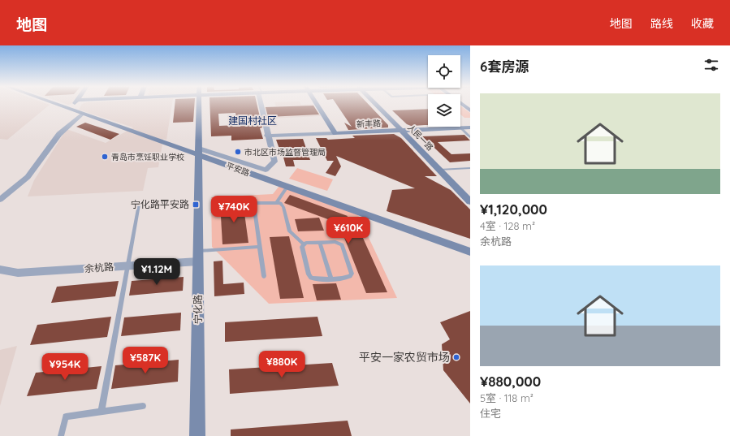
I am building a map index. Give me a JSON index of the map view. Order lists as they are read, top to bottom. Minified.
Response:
{"streets":{"street":["新丰路","人民一路","平安路","余杭路","宁化路"]},"crossings":[["新丰路","人民一路"],["平安路","宁化路"],["余杭路","宁化路"]],"districts":["建国村社区"],"places":{"other":["市北区市场监督管理局","青岛市烹饪职业学校","平安一家农贸市场"],"transit":["宁化路平安路"]},"page":{"header":"地图","nav":["地图","路线","收藏"],"heading":"6套房源","list":[{"name":"¥1,120,000","note":"4室 · 128 m² · 余杭路"},{"name":"¥880,000","note":"5室 · 118 m² · 住宅"}],"price":["¥740K","¥610K","¥1.12M","¥587K","¥880K","¥954K"]}}
